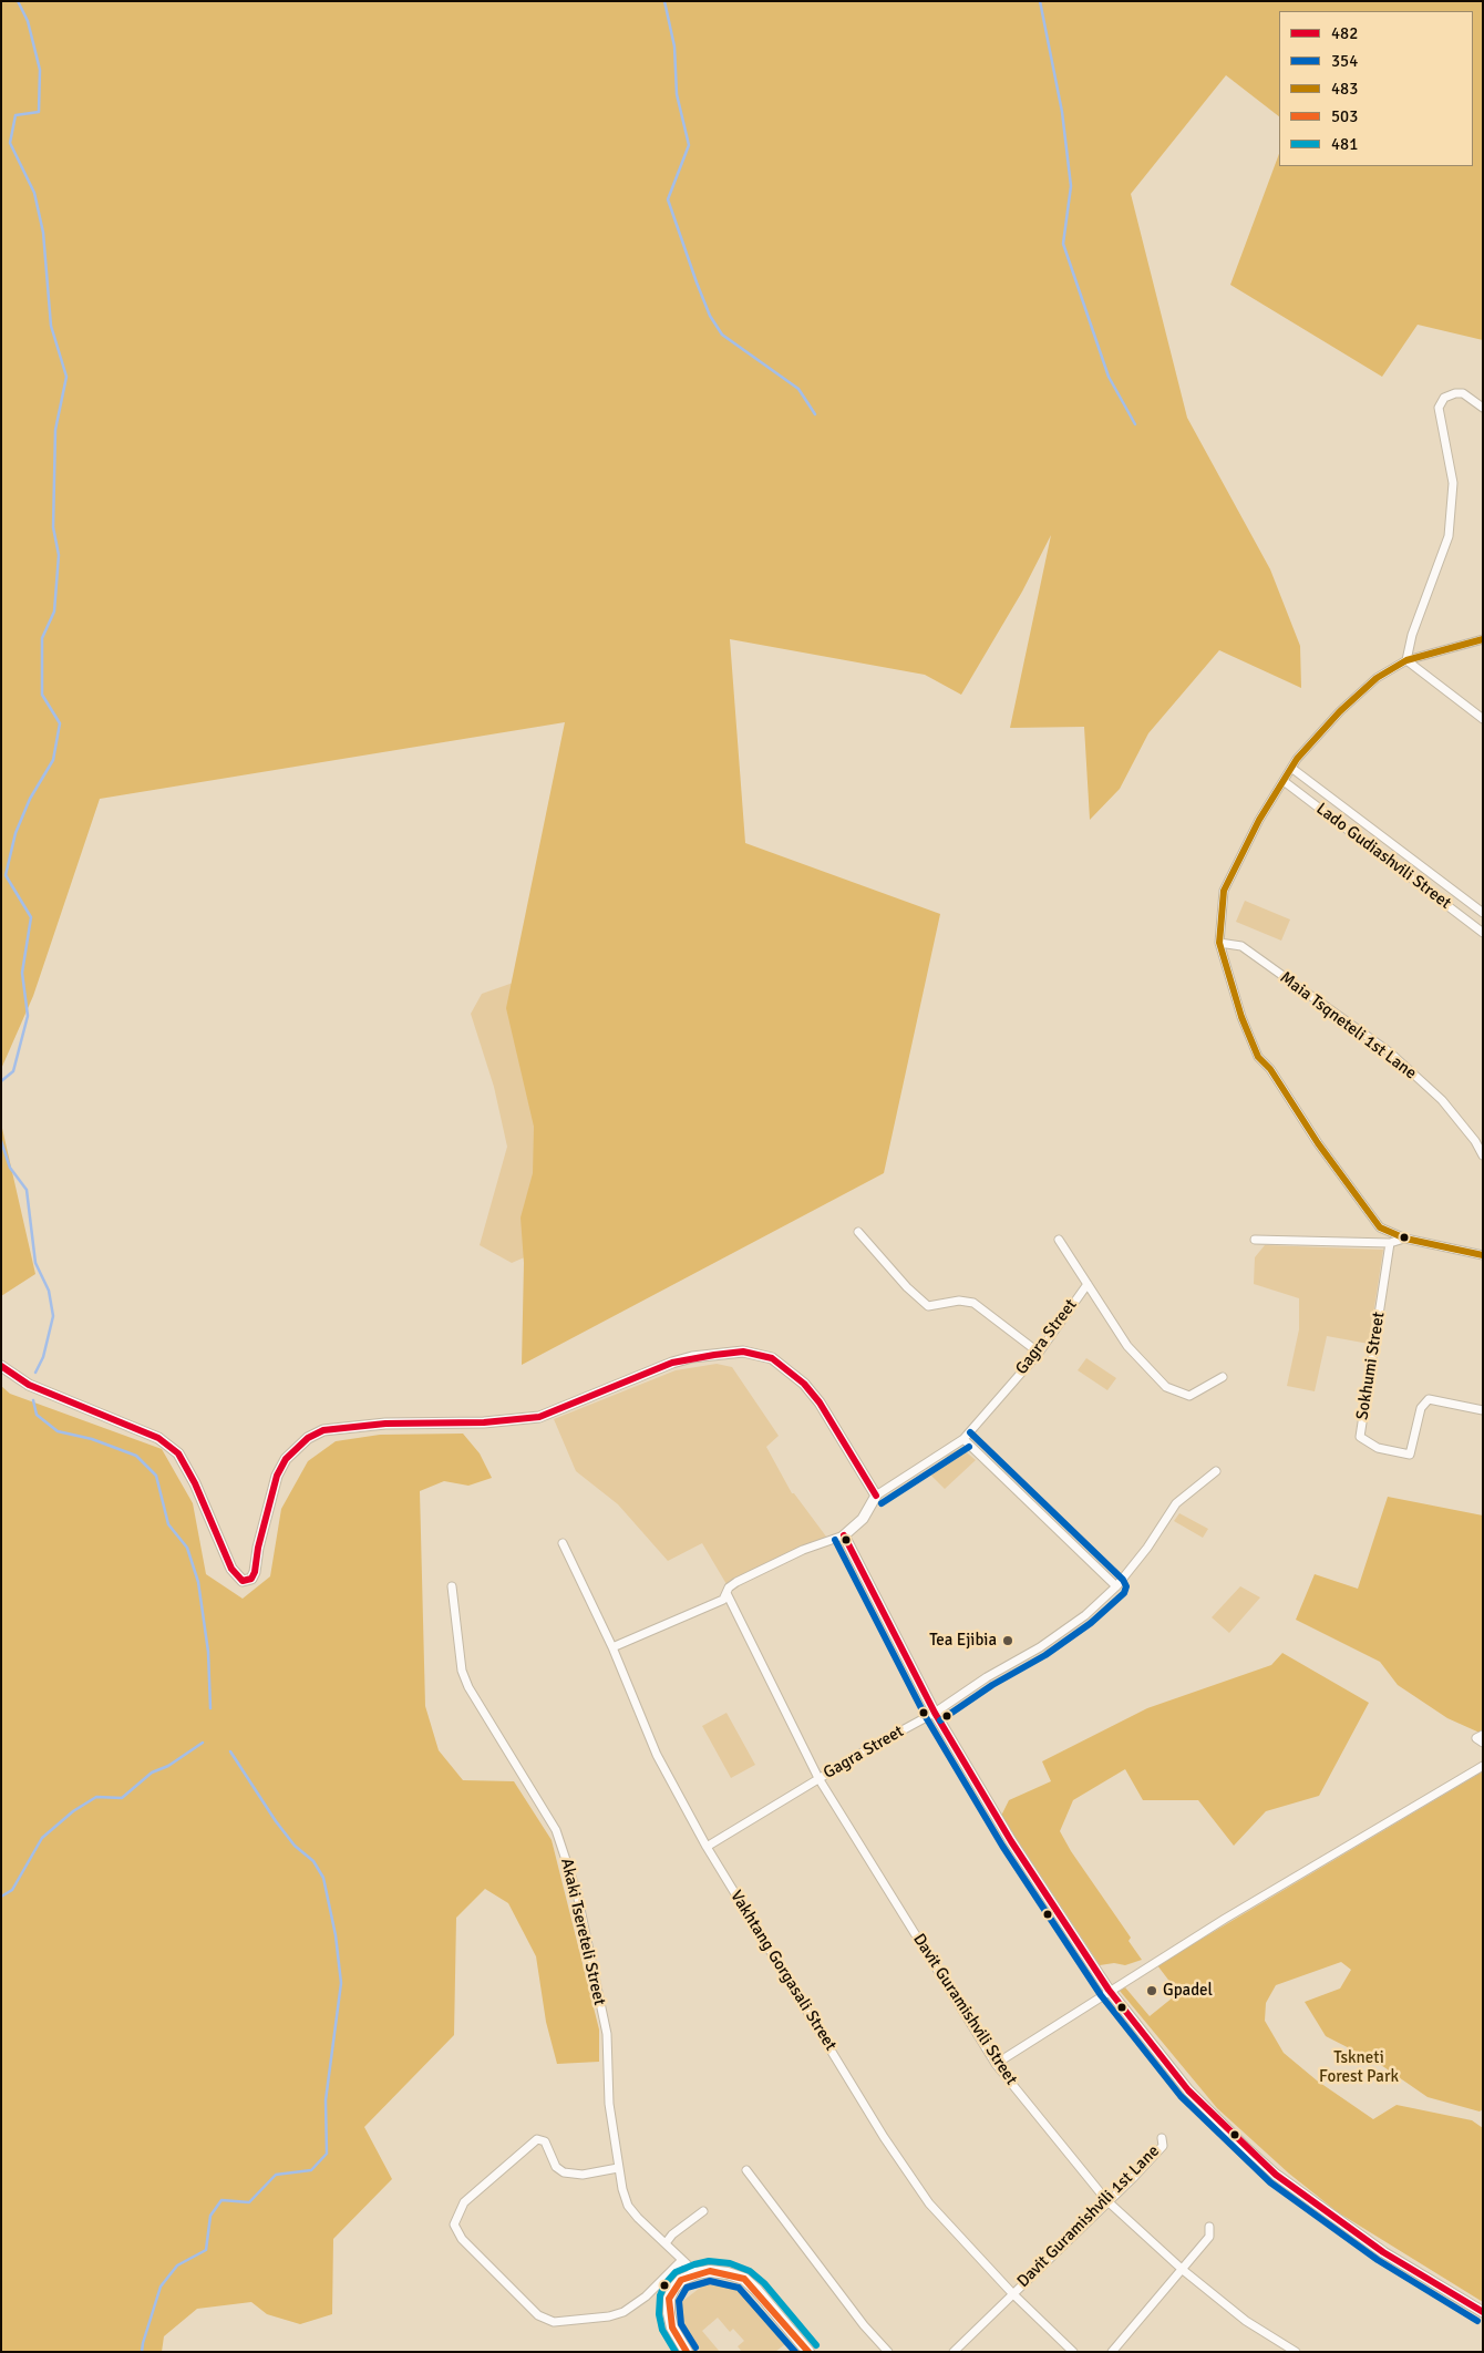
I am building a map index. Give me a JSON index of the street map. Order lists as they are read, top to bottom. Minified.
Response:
{"streets":{"street":["Lado Gudiashvili Street","Maia Tsqneteli 1st Lane","Gagra Street","Sokhumi Street","Akaki Tsereteli Street","Vakhtang Gorgasali Street","Davit Guramishvili Street","Davit Guramishvili 1st Lane"]},"crossings":[["Gagra Street","Vakhtang Gorgasali Street"],["Gagra Street","Davit Guramishvili Street"],["Vakhtang Gorgasali Street","Davit Guramishvili 1st Lane"],["Davit Guramishvili Street","Davit Guramishvili 1st Lane"]],"parks":["Tskneti Forest Park"],"places":["Tea Ejibia","Gpadel"],"lines":["transit line 483","transit line 482","transit line 354","transit line 481","transit line 503"],"legend":["482","354","483","503","481"]}
